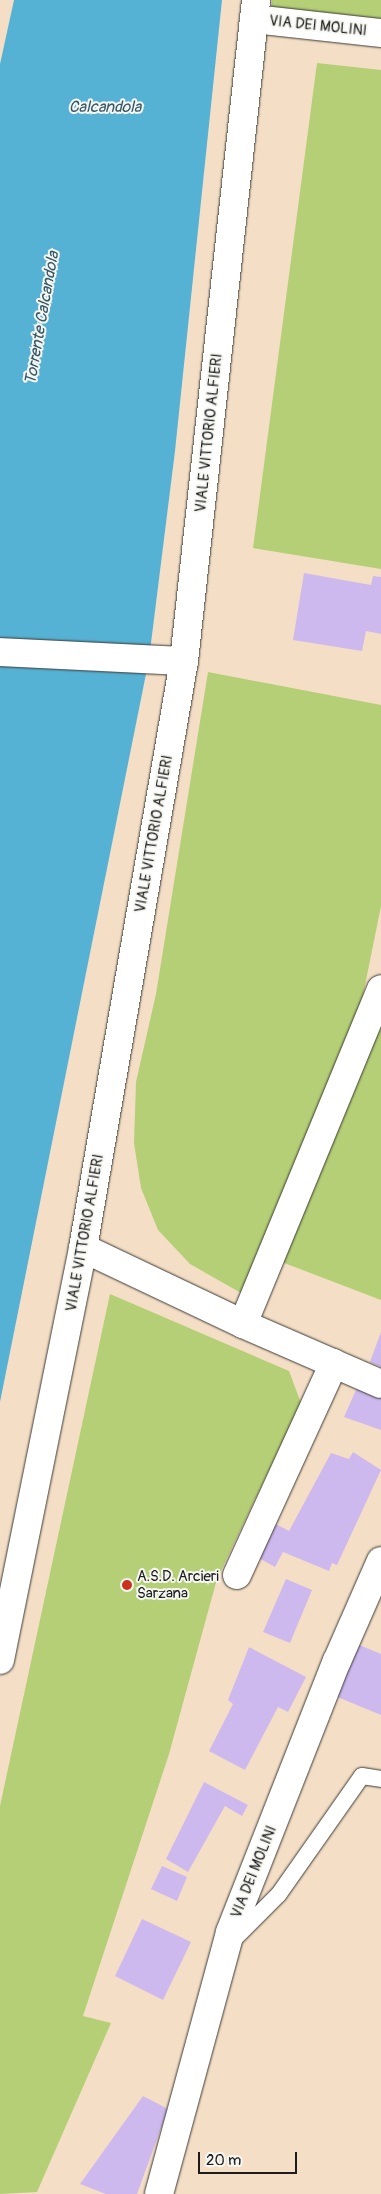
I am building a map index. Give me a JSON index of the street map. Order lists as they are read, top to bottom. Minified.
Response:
{"streets":{"street":["VIA DEI MOLINI","VIALE VITTORIO ALFIERI"]},"crossings":[["VIA DEI MOLINI","VIALE VITTORIO ALFIERI"]],"water":["Calcandola","Torrente Calcandola"],"places":["A.S.D. Arcieri Sarzana"],"scale_bar":"20 m"}
